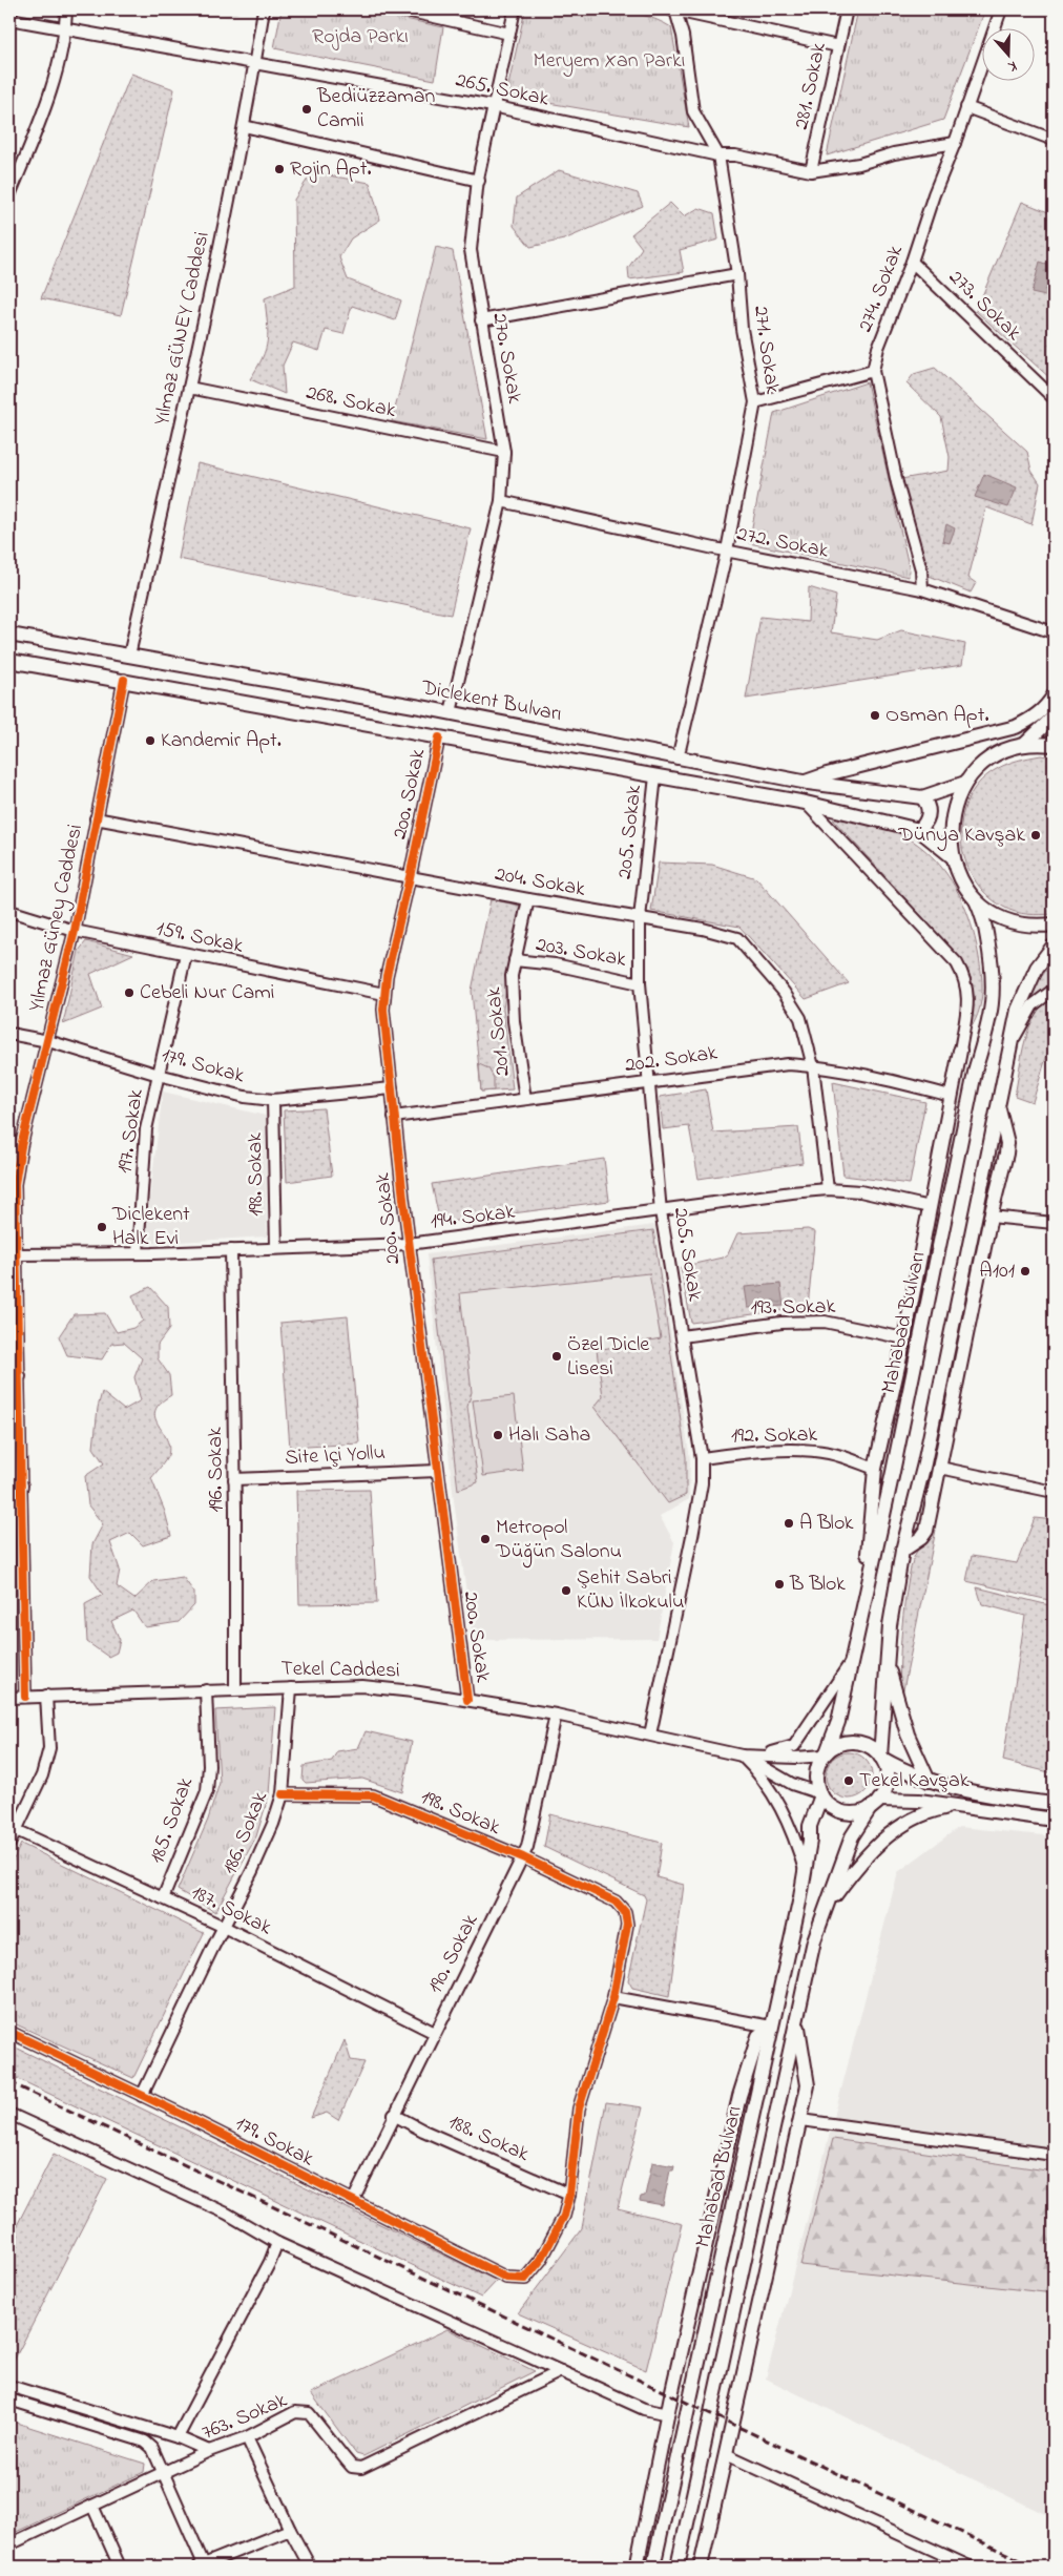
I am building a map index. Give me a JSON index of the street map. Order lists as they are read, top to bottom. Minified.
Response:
{"streets":{"main road":["Diclekent Bulvarı","Mahabad Bulvarı"],"street":["281. Sokak","265. Sokak","274. Sokak","273. Sokak","Yılmaz GÜNEY Caddesi","271. Sokak","270. Sokak","268. Sokak","272. Sokak","200. Sokak","205. Sokak","204. Sokak","Yılmaz Güney Caddesi","159. Sokak","203. Sokak","201. Sokak","202. Sokak","179. Sokak","197. Sokak","198. Sokak","194. Sokak","193. Sokak","192. Sokak","Site İçi Yollu","196. Sokak","Tekel Caddesi","185. Sokak","186. Sokak","187. Sokak","190. Sokak","188. Sokak","763. Sokak"]},"crossings":[["281. Sokak","265. Sokak"],["265. Sokak","274. Sokak"],["265. Sokak","Yılmaz GÜNEY Caddesi"],["265. Sokak","271. Sokak"],["265. Sokak","270. Sokak"],["274. Sokak","273. Sokak"],["274. Sokak","272. Sokak"],["Yılmaz GÜNEY Caddesi","268. Sokak"],["Yılmaz GÜNEY Caddesi","Diclekent Bulvarı"],["271. Sokak","272. Sokak"],["271. Sokak","Diclekent Bulvarı"],["270. Sokak","268. Sokak"],["270. Sokak","272. Sokak"],["270. Sokak","Diclekent Bulvarı"],["Diclekent Bulvarı","200. Sokak"],["Diclekent Bulvarı","205. Sokak"],["Diclekent Bulvarı","Yılmaz Güney Caddesi"],["200. Sokak","204. Sokak"],["200. Sokak","159. Sokak"],["200. Sokak","202. Sokak"],["200. Sokak","179. Sokak"],["200. Sokak","194. Sokak"],["200. Sokak","Site İçi Yollu"],["200. Sokak","Tekel Caddesi"],["205. Sokak","204. Sokak"],["205. Sokak","203. Sokak"],["205. Sokak","202. Sokak"],["205. Sokak","194. Sokak"],["205. Sokak","193. Sokak"],["205. Sokak","192. Sokak"],["205. Sokak","Tekel Caddesi"],["204. Sokak","Yılmaz Güney Caddesi"],["204. Sokak","201. Sokak"],["204. Sokak","202. Sokak"],["204. Sokak","194. Sokak"],["Yılmaz Güney Caddesi","159. Sokak"],["Yılmaz Güney Caddesi","179. Sokak"],["Yılmaz Güney Caddesi","194. Sokak"],["Yılmaz Güney Caddesi","Tekel Caddesi"],["159. Sokak","197. Sokak"],["203. Sokak","201. Sokak"],["201. Sokak","202. Sokak"],["179. Sokak","197. Sokak"],["179. Sokak","198. Sokak"],["179. Sokak","186. Sokak"],["179. Sokak","190. Sokak"],["179. Sokak","188. Sokak"],["197. Sokak","194. Sokak"],["198. Sokak","194. Sokak"],["198. Sokak","186. Sokak"],["198. Sokak","190. Sokak"],["194. Sokak","196. Sokak"],["Mahabad Bulvarı","Tekel Caddesi"],["Site İçi Yollu","196. Sokak"],["196. Sokak","Tekel Caddesi"],["Tekel Caddesi","185. Sokak"],["Tekel Caddesi","186. Sokak"],["Tekel Caddesi","190. Sokak"],["185. Sokak","187. Sokak"],["186. Sokak","187. Sokak"],["187. Sokak","190. Sokak"],["190. Sokak","188. Sokak"]],"parks":["Rojda Parkı","Meryem Xan Parkı"],"places":["Bediüzzaman Camii","Rojin Apt.","Osman Apt.","Kandemir Apt.","Dünya Kavşak","Cebeli Nur Cami","Diclekent Halk Evi","A101","Özel Dicle Lisesi","Halı Saha","A Blok","Metropol Düğün Salonu","B Blok","Şehit Sabri KÜN İlkokulu","Tekel Kavşak"],"north":"bottom"}
